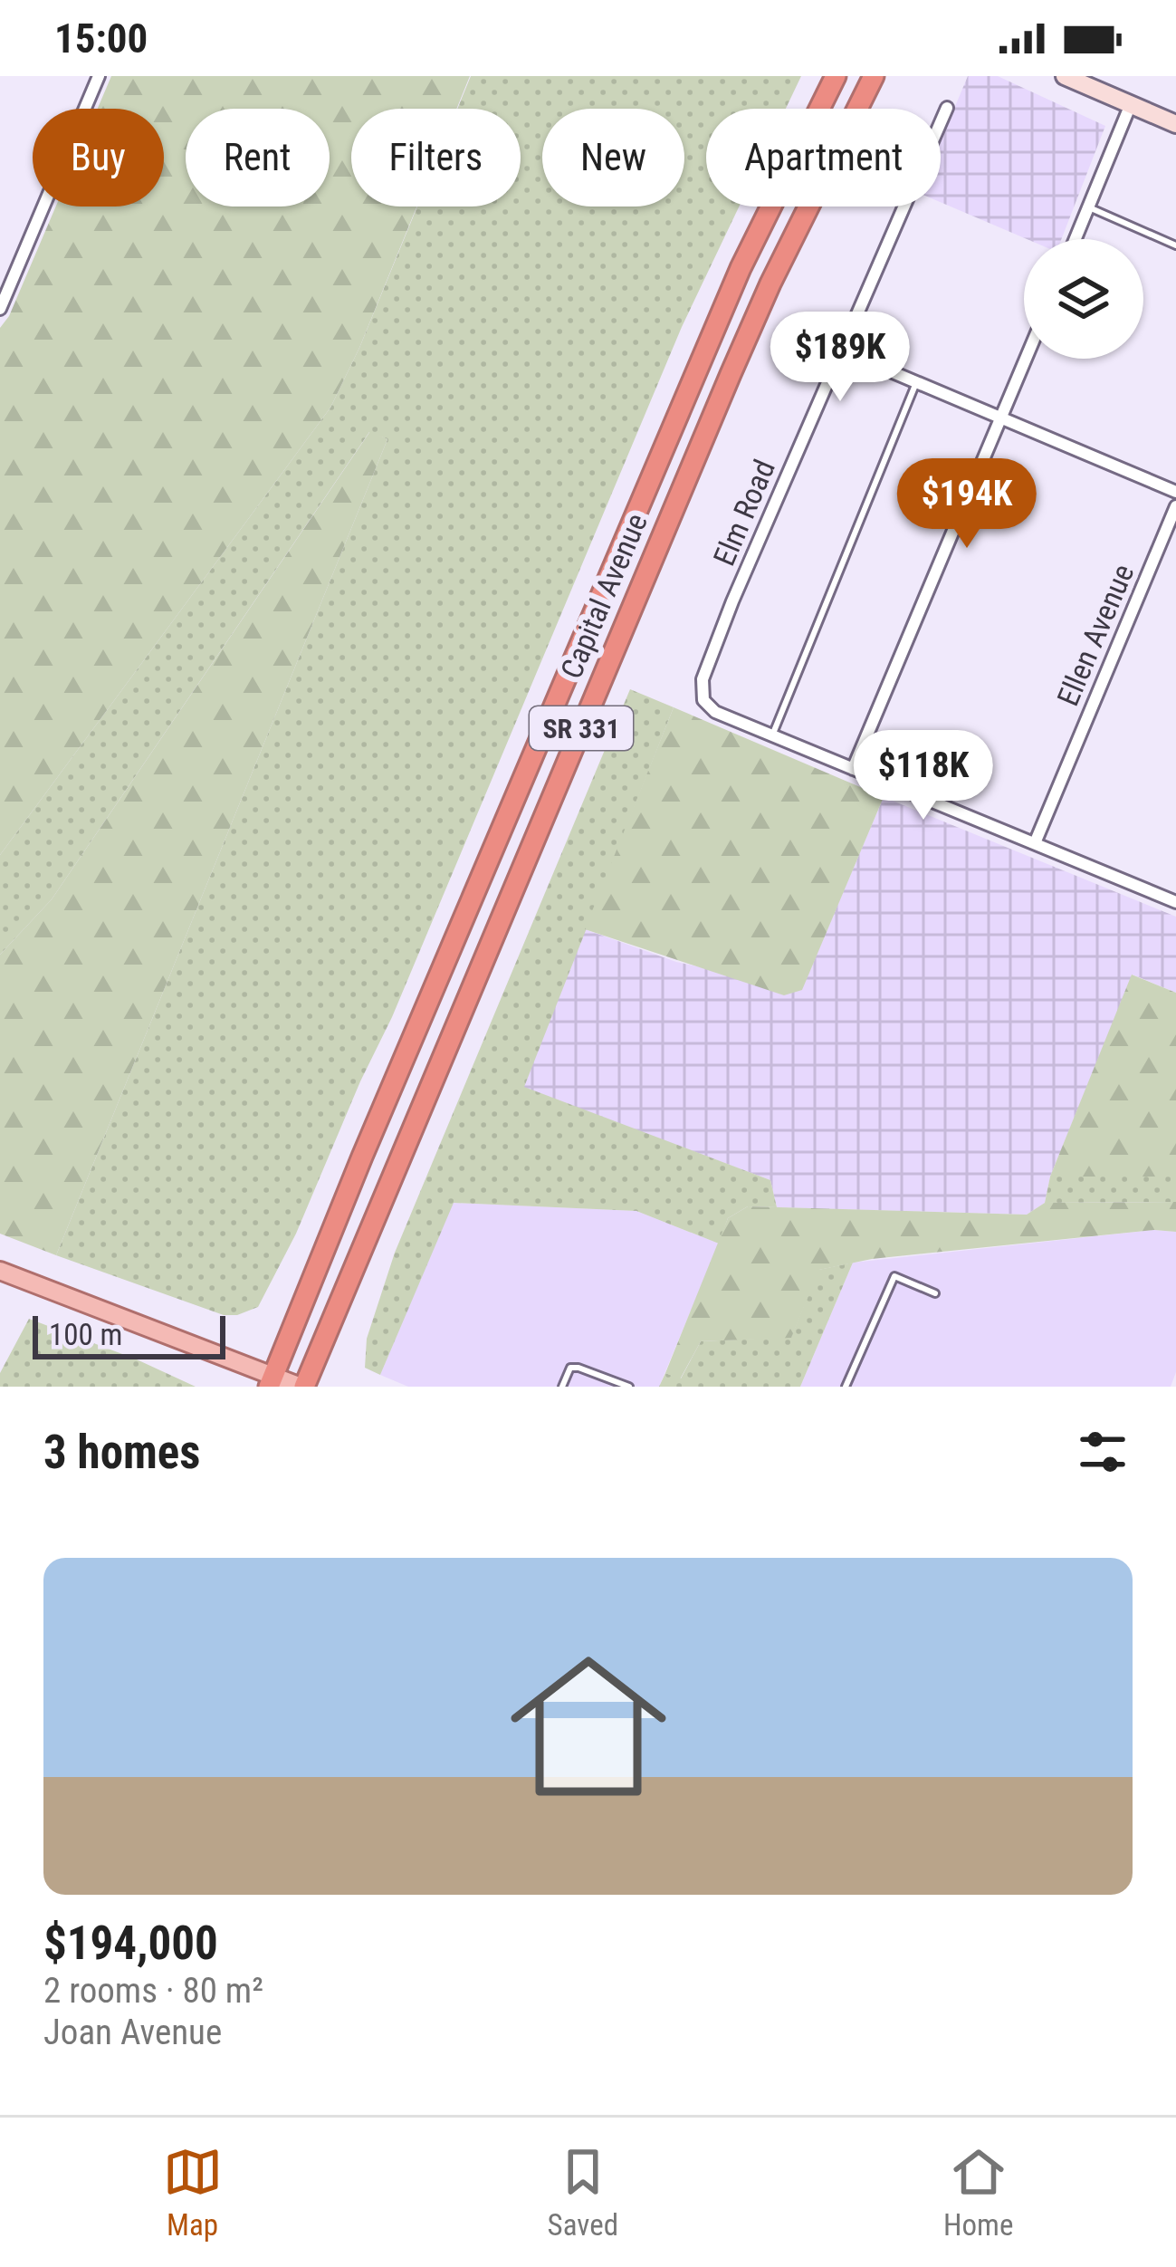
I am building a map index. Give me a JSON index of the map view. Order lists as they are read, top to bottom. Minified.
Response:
{"streets":{"highway":["Capital Avenue","SR 331"],"street":["Elm Road","Ellen Avenue"]},"scale_bar":"100 m","page":{"status":"15:00","chip":["Buy","Rent","Filters","New","Apartment"],"price":["$189K","$194K","$118K"],"scale":"100 m","heading":"3 homes","list":[{"name":"$194,000","note":"2 rooms · 80 m² · Joan Avenue"}],"tabs":["Map","Saved","Home"]}}
